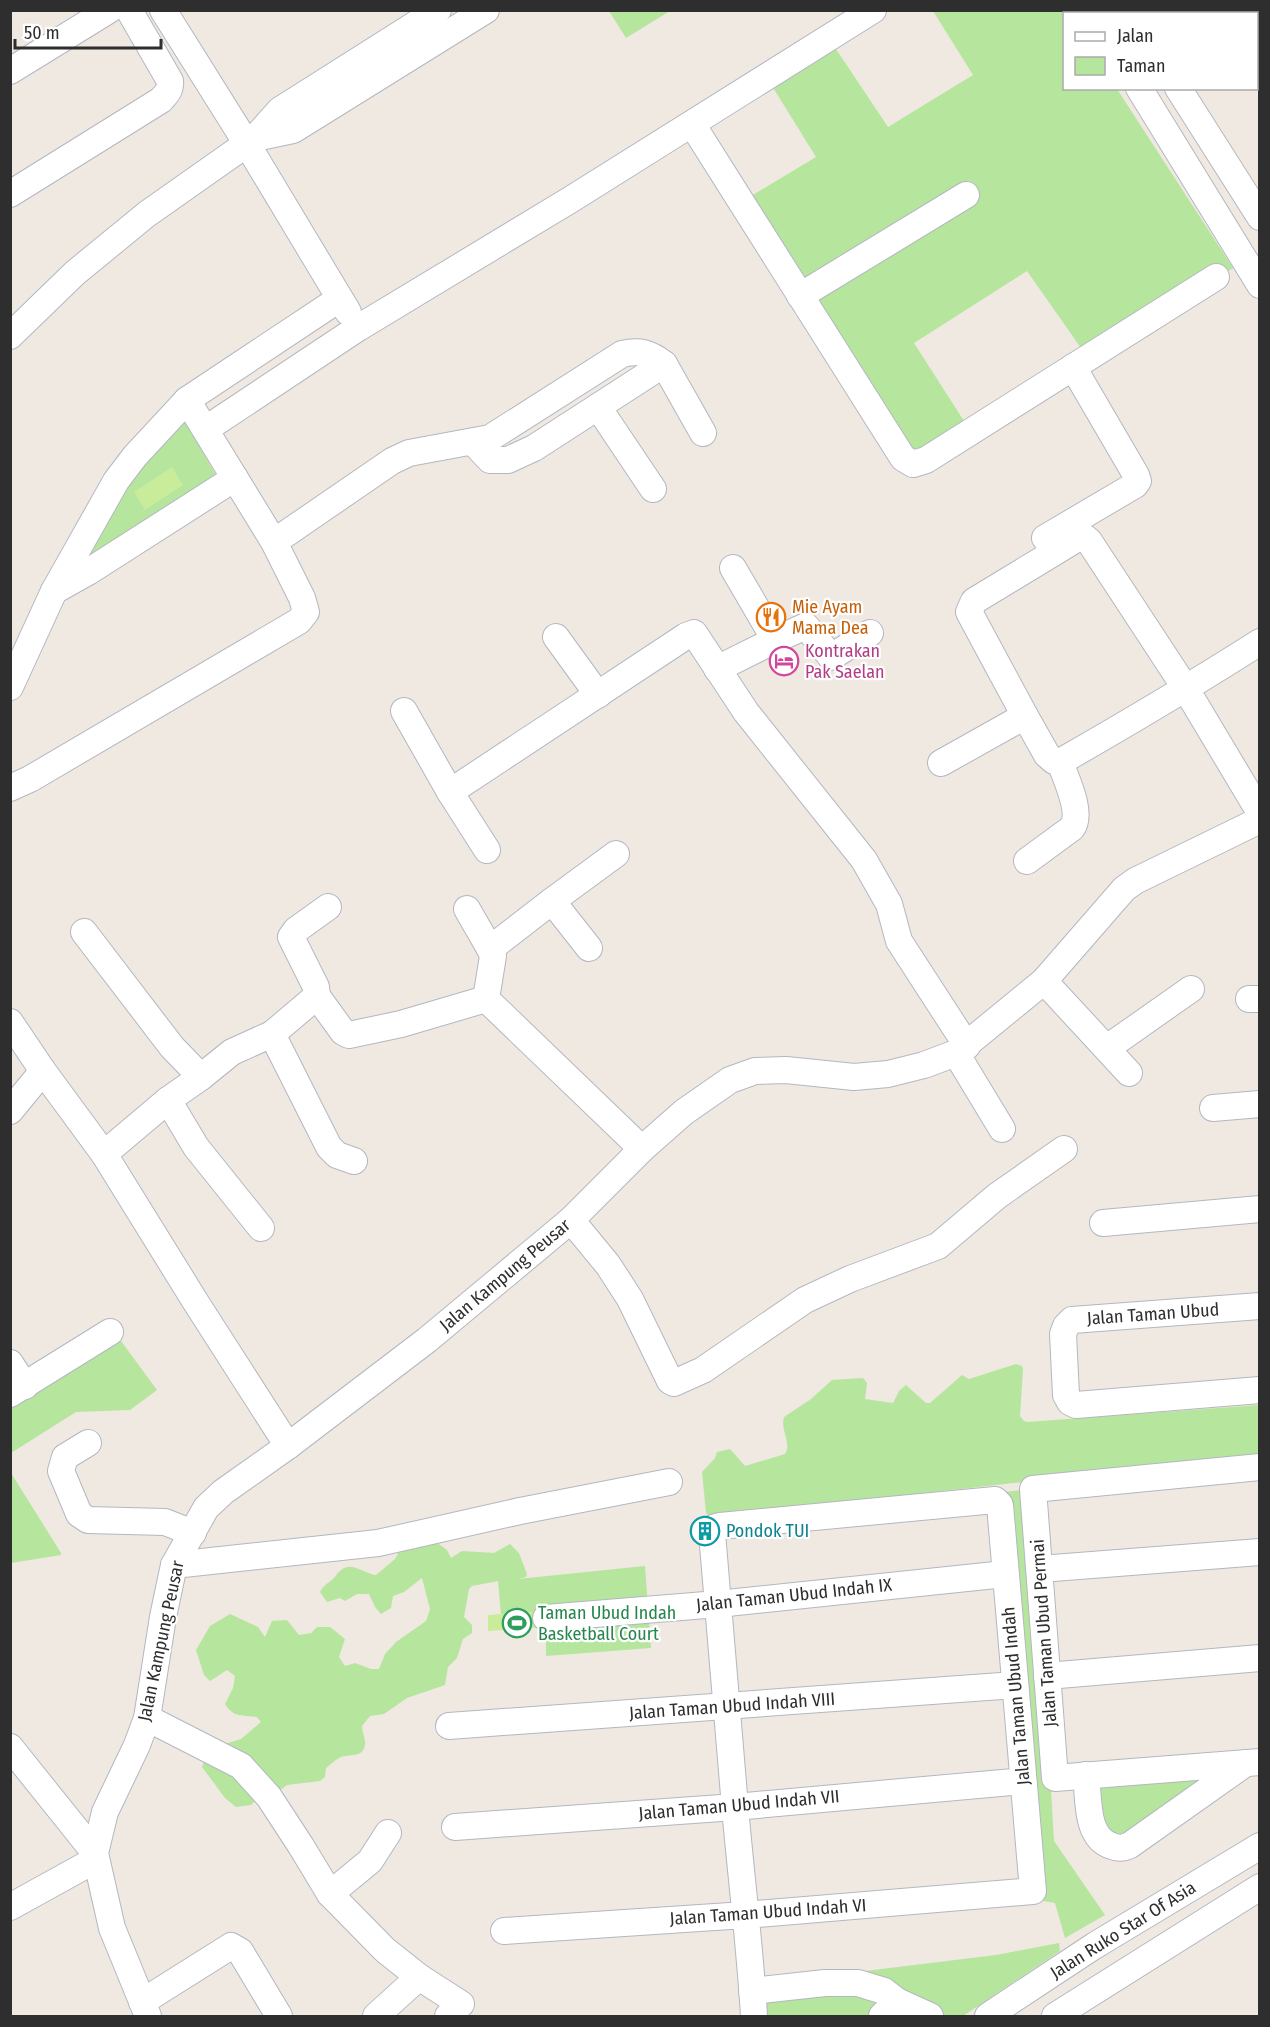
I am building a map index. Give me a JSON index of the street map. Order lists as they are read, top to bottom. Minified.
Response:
{"streets":{"street":["Jalan Kampung Peusar","Jalan Taman Ubud","Jalan Taman Ubud Indah IX","Jalan Taman Ubud Permai","Jalan Taman Ubud Indah","Jalan Taman Ubud Indah VIII","Jalan Taman Ubud Indah VII","Jalan Taman Ubud Indah VI","Jalan Ruko Star Of Asia"]},"crossings":[["Jalan Taman Ubud Indah IX","Jalan Taman Ubud Indah"],["Jalan Taman Ubud Indah","Jalan Taman Ubud Indah VIII"],["Jalan Taman Ubud Indah","Jalan Taman Ubud Indah VII"],["Jalan Taman Ubud Indah","Jalan Taman Ubud Indah VI"]],"places":{"restaurant":["Mie Ayam Mama Dea"],"hotel":["Kontrakan Pak Saelan"],"building":["Pondok TUI"],"sports":["Taman Ubud Indah Basketball Court"]},"legend":["Jalan","Taman"],"scale_bar":"50 m"}
